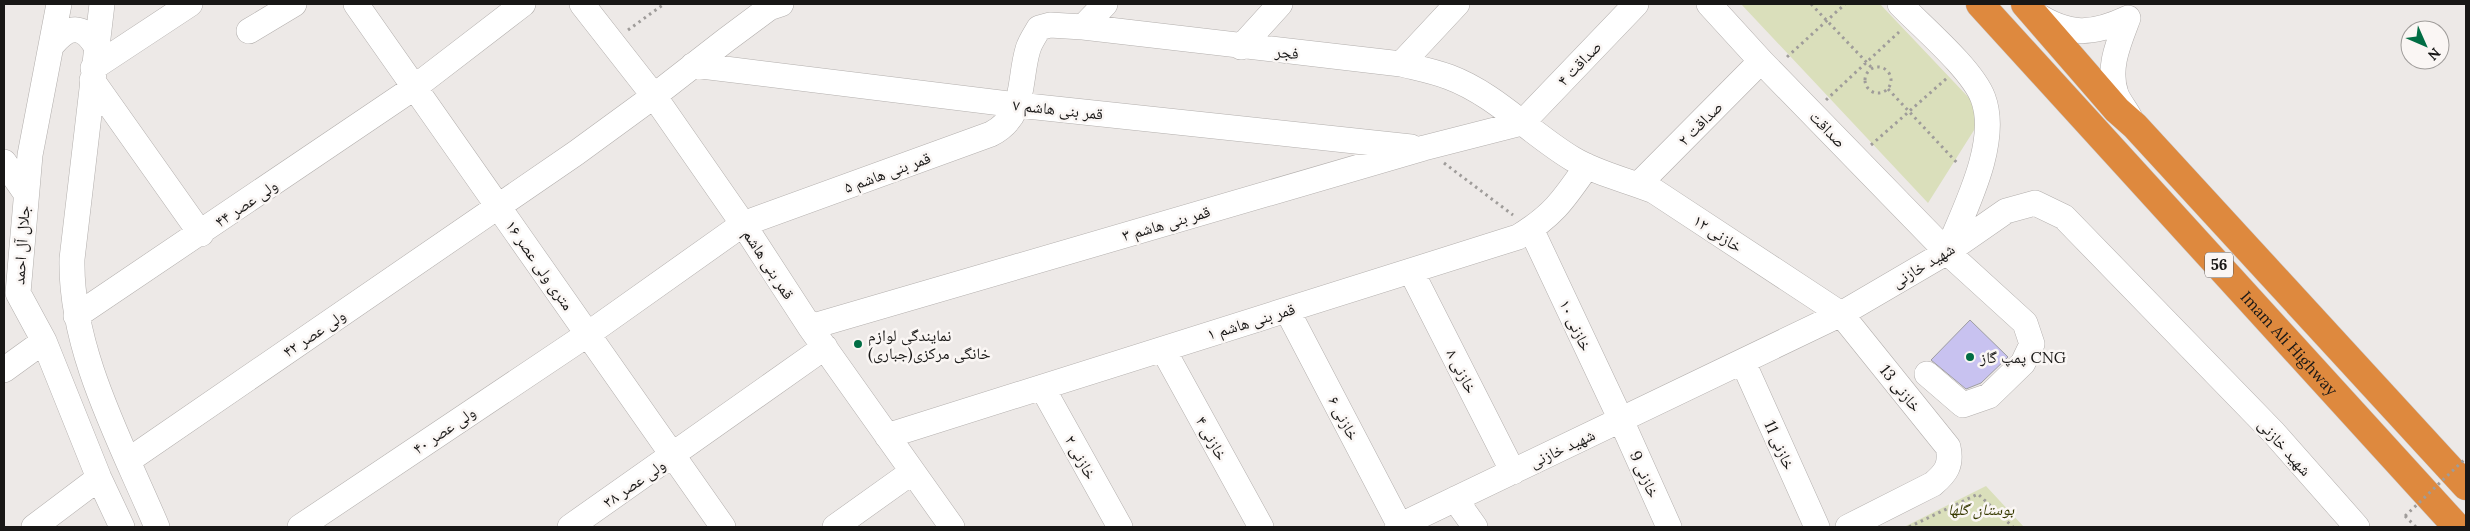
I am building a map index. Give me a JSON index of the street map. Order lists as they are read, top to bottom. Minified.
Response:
{"streets":{"highway":["56","Imam Ali Highway"],"street":["فجر","صداقت ۴","قمر بنی هاشم ۷","صداقت ۲","صداقت","قمر بنی هاشم ۵","ولی عصر ۴۴","قمر بنی هاشم ۳","خازنی ۱۲","جلال آل احمد","قمر بنی هاشم","۱۶ متری ولی عصر","شهید خازنی","قمر بنی هاشم ۱","خازنی ۱۰","ولی عصر ۴۲","خازنی ۸","خازنی 13","خازنی ۶","ولی عصر ۴۰","خازنی ۴","خازنی 11","خازنی ۲","خازنی 9","ولی عصر ۳۸"]},"crossings":[["فجر","صداقت ۴"],["فجر","قمر بنی هاشم ۷"],["فجر","قمر بنی هاشم ۵"],["فجر","قمر بنی هاشم ۳"],["فجر","خازنی ۱۲"],["فجر","قمر بنی هاشم ۱"],["صداقت ۴","قمر بنی هاشم ۳"],["قمر بنی هاشم ۷","قمر بنی هاشم ۵"],["قمر بنی هاشم ۷","قمر بنی هاشم ۳"],["قمر بنی هاشم ۷","ولی عصر ۴۲"],["صداقت ۲","صداقت"],["صداقت ۲","خازنی ۱۲"],["صداقت","شهید خازنی"],["قمر بنی هاشم ۵","قمر بنی هاشم"],["قمر بنی هاشم ۵","۱۶ متری ولی عصر"],["قمر بنی هاشم ۵","ولی عصر ۴۰"],["ولی عصر ۴۴","۱۶ متری ولی عصر"],["قمر بنی هاشم ۳","قمر بنی هاشم"],["خازنی ۱۲","شهید خازنی"],["خازنی ۱۲","قمر بنی هاشم ۱"],["خازنی ۱۲","خازنی 13"],["قمر بنی هاشم","قمر بنی هاشم ۱"],["قمر بنی هاشم","ولی عصر ۴۲"],["قمر بنی هاشم","ولی عصر ۳۸"],["۱۶ متری ولی عصر","ولی عصر ۴۲"],["۱۶ متری ولی عصر","ولی عصر ۴۰"],["۱۶ متری ولی عصر","ولی عصر ۳۸"],["شهید خازنی","خازنی ۱۰"],["شهید خازنی","خازنی ۸"],["شهید خازنی","خازنی 13"],["شهید خازنی","خازنی ۶"],["شهید خازنی","خازنی 11"],["شهید خازنی","خازنی 9"],["قمر بنی هاشم ۱","خازنی ۱۰"],["قمر بنی هاشم ۱","خازنی ۸"],["قمر بنی هاشم ۱","خازنی ۶"],["قمر بنی هاشم ۱","خازنی ۴"],["قمر بنی هاشم ۱","خازنی ۲"],["خازنی ۱۰","خازنی 9"]],"parks":["بوستان گلها"],"places":["نمایندگی لوازم خانگی مرکزی(جباری)","پمپ گاز CNG"],"north":"bottom right"}
